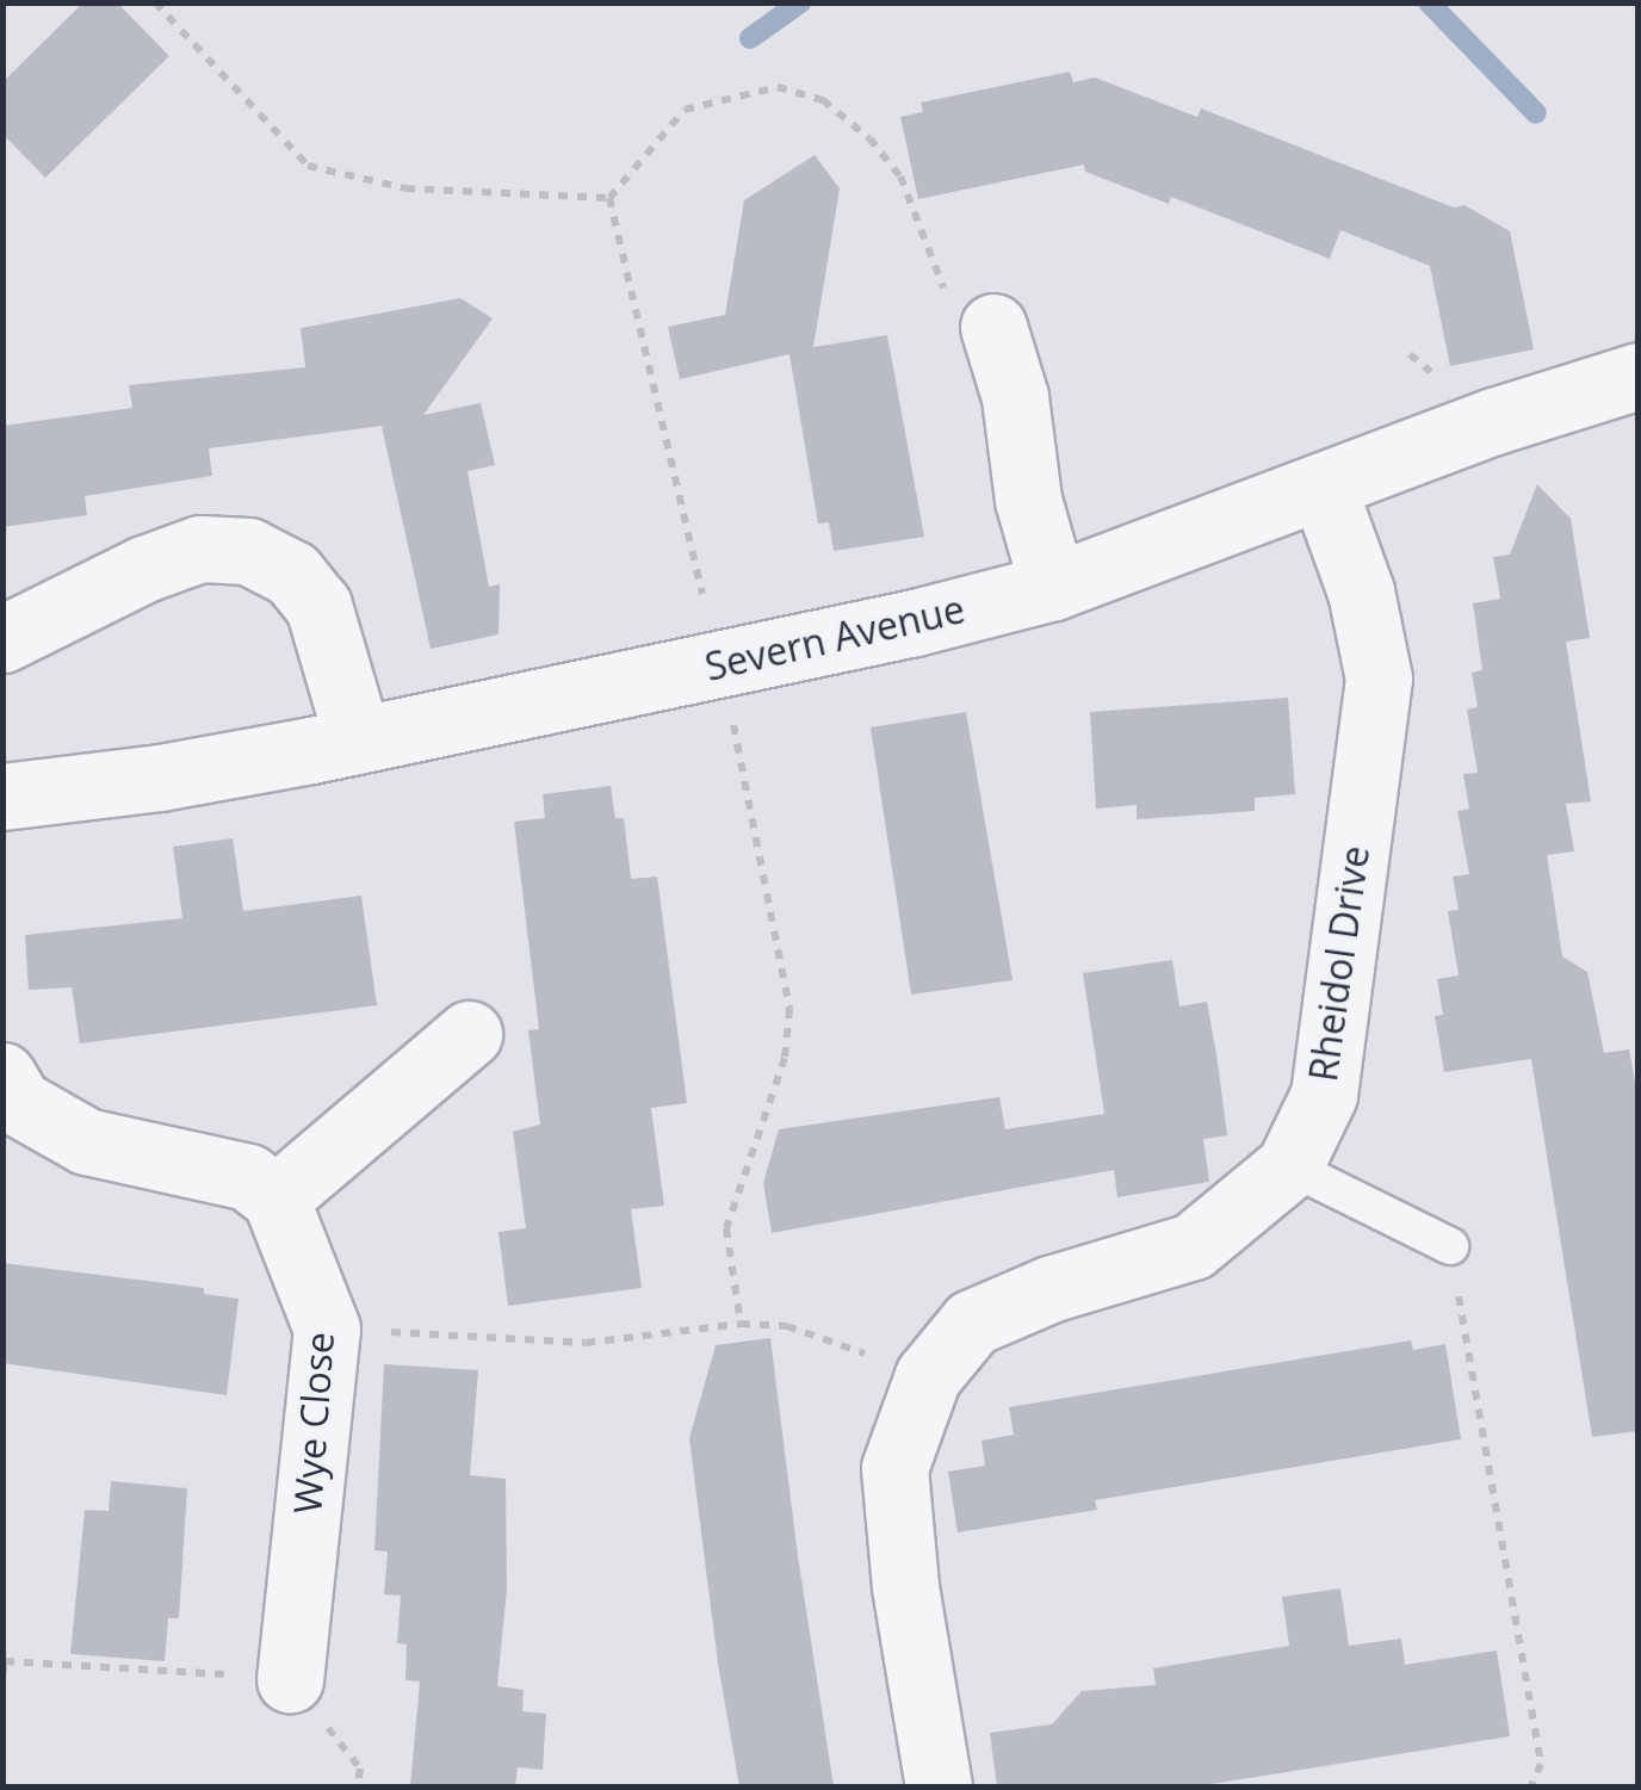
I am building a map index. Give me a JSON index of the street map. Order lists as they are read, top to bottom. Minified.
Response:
{"streets":{"street":["Severn Avenue","Rheidol Drive","Wye Close"]},"crossings":[["Severn Avenue","Rheidol Drive"]]}
